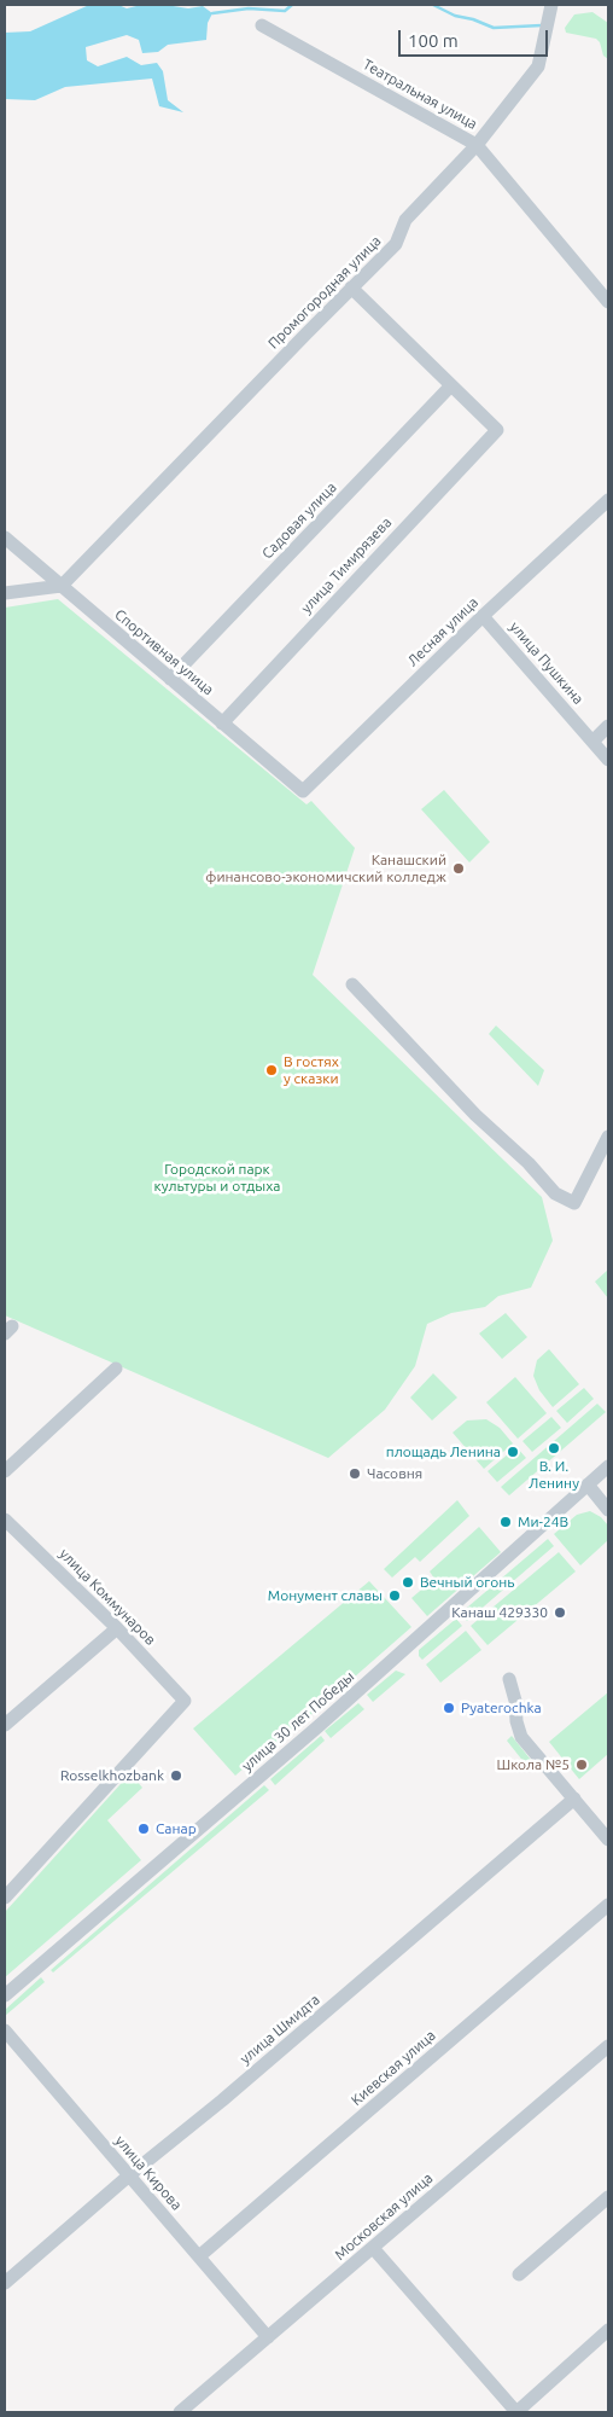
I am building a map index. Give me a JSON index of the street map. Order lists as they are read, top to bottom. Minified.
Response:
{"streets":{"street":["Театральная улица","Промогородная улица","Садовая улица","улица Тимирязева","Лесная улица","Спортивная улица","улица Пушкина","улица Коммунаров","улица 30 лет Победы","улица Шмидта","Киевская улица","улица Кирова","Московская улица"]},"crossings":[["Театральная улица","Промогородная улица"],["Промогородная улица","Спортивная улица"],["Садовая улица","улица Тимирязева"],["Садовая улица","Спортивная улица"],["улица Тимирязева","Спортивная улица"],["Лесная улица","Спортивная улица"],["Лесная улица","улица Пушкина"],["улица Шмидта","улица Кирова"],["Киевская улица","улица Кирова"],["улица Кирова","Московская улица"]],"parks":["Городской парк культуры и отдыха"],"places":["Канашский финансово-экономичский колледж","В гостях у сказки","В. И. Ленину","площадь Ленина","Часовня","Ми-24В","Вечный огонь","Монумент славы","Канаш 429330","Pyaterochka","Школа №5","Rosselkhozbank","Санар"],"scale_bar":"100 m"}
